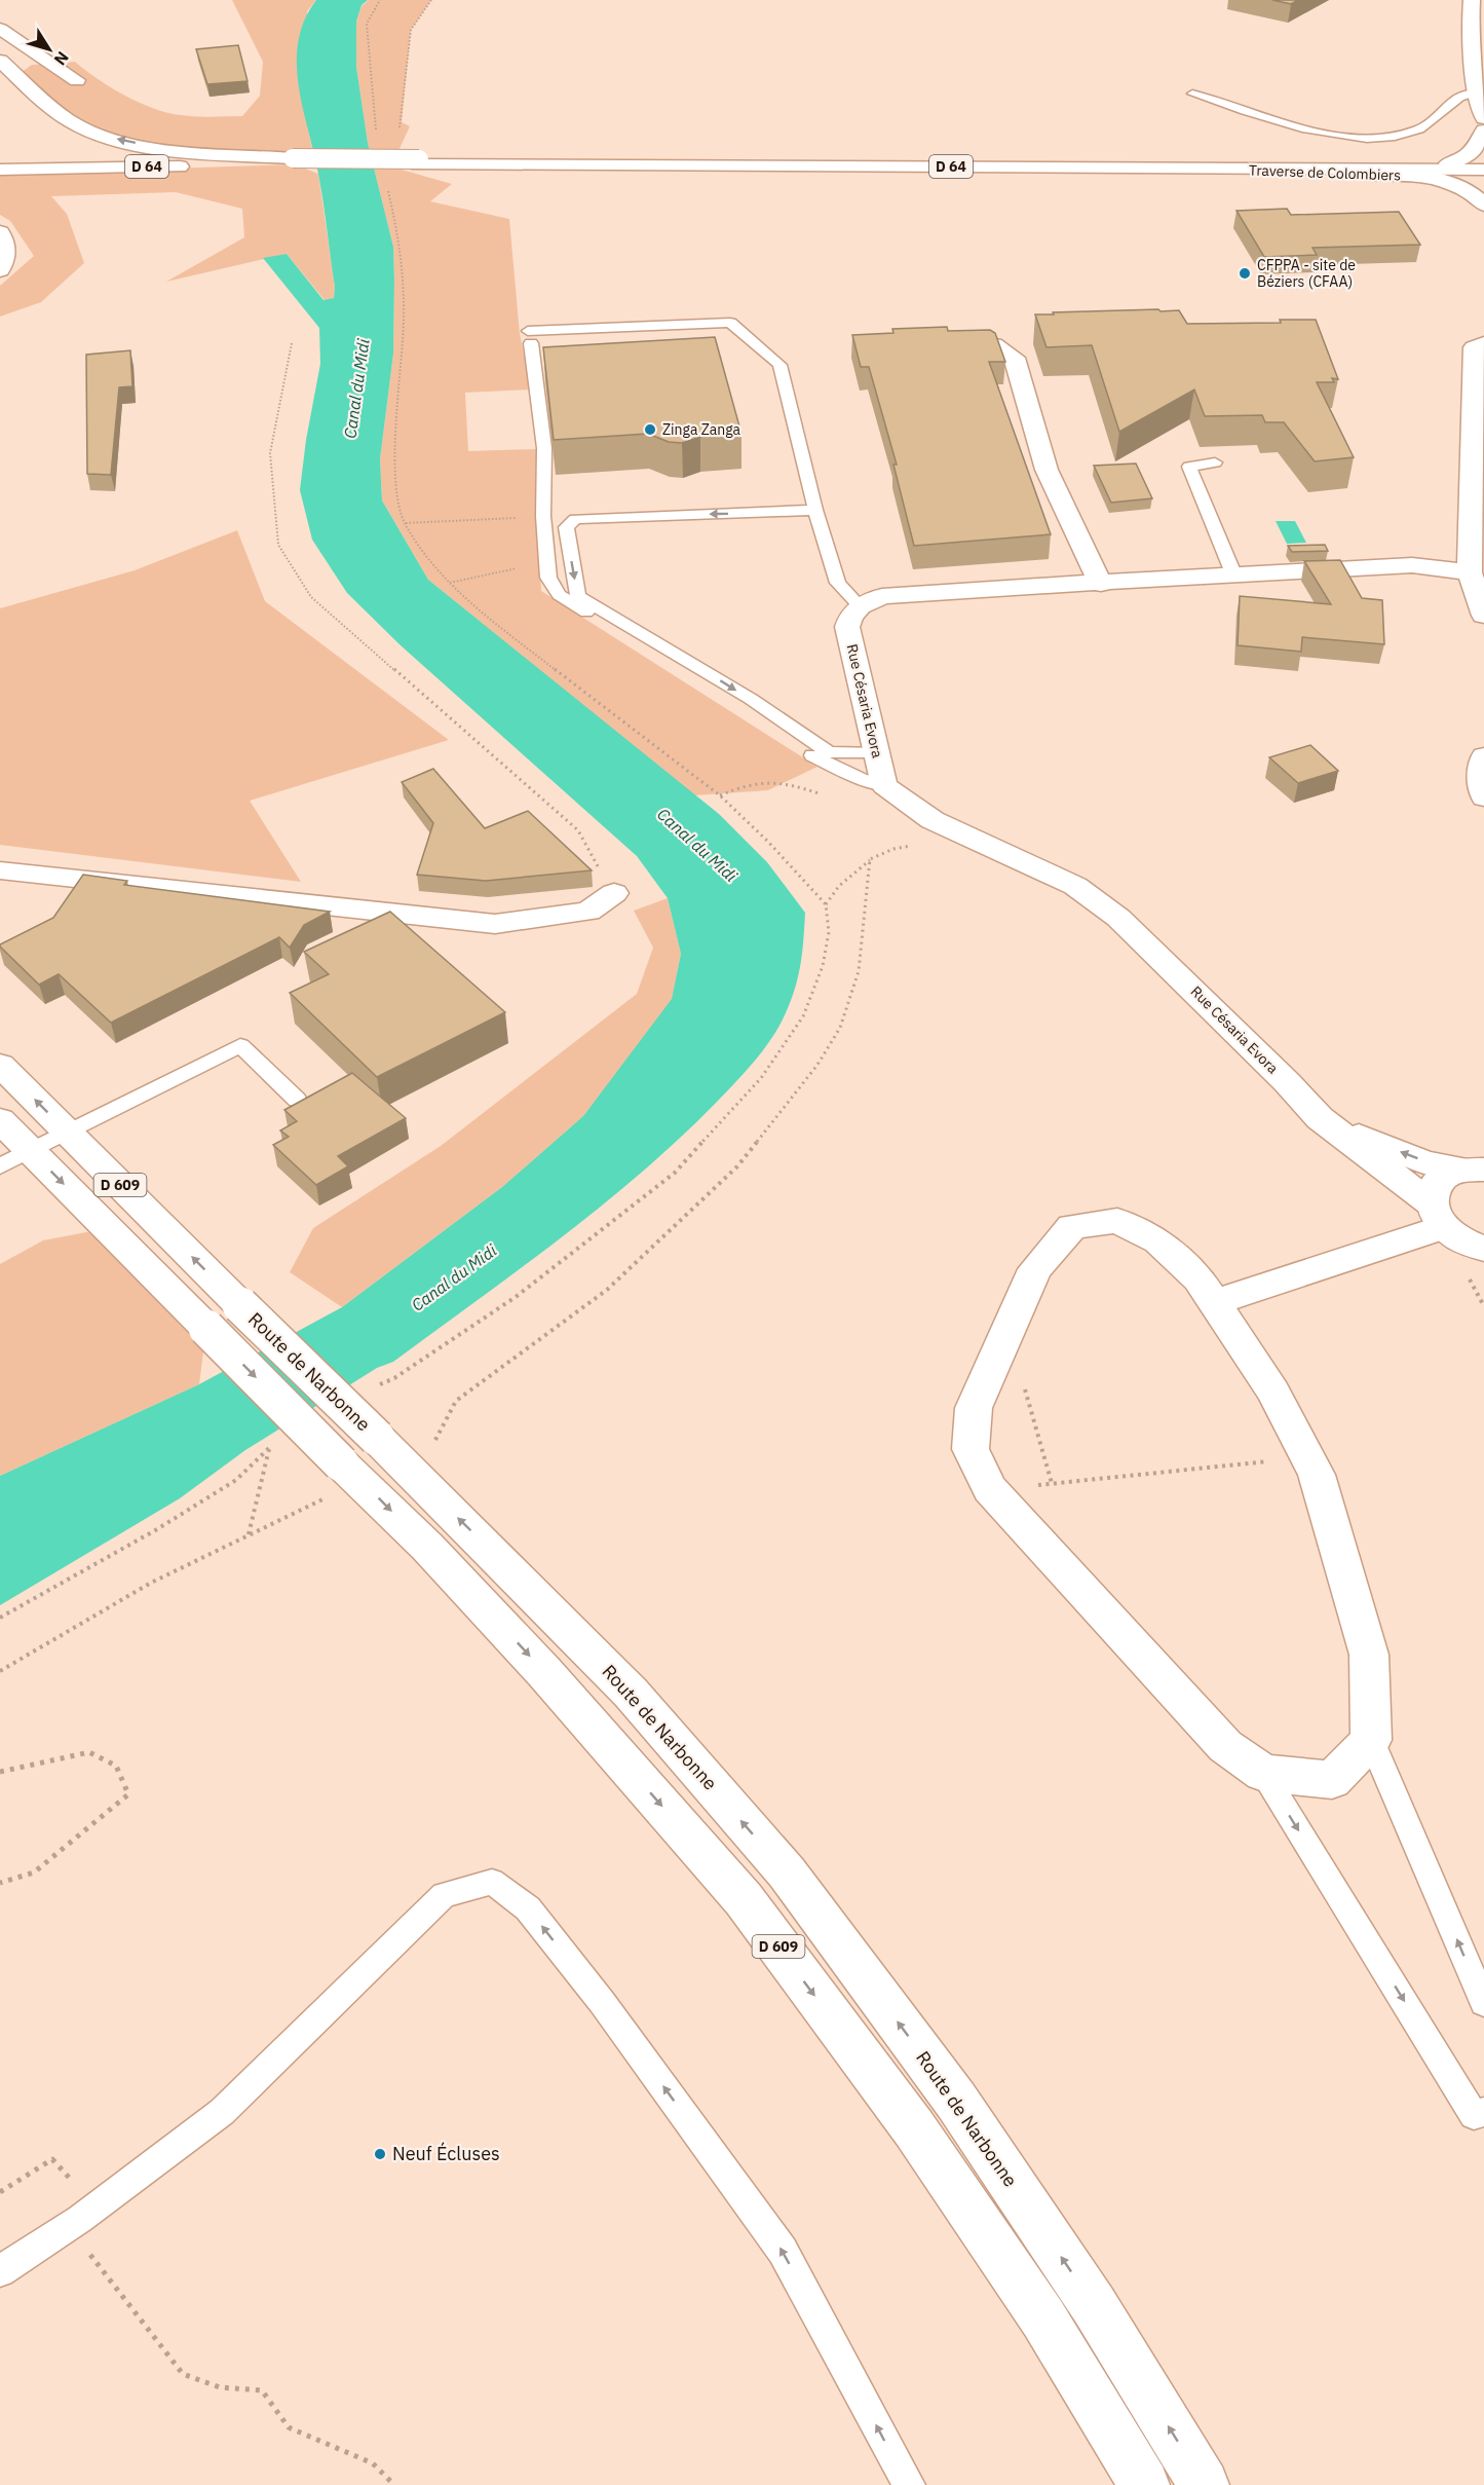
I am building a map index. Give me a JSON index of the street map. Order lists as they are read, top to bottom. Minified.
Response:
{"streets":{"main road":["D 64","Traverse de Colombiers","Rue Césaria Evora","D 609","Route de Narbonne"]},"crossings":[["D 64","Traverse de Colombiers"]],"water":["Canal du Midi"],"places":["CFPPA - site de Béziers (CFAA)","Zinga Zanga","Neuf Écluses"],"north":"bottom right"}
